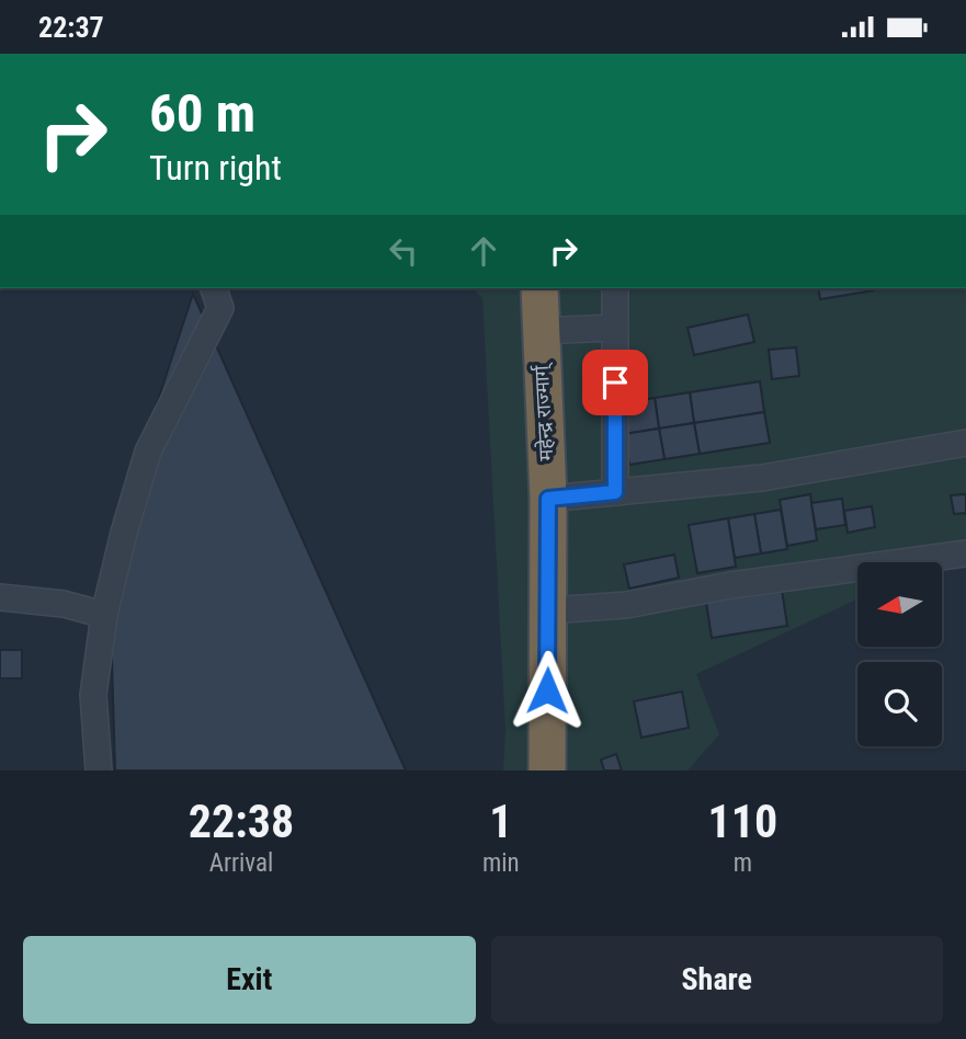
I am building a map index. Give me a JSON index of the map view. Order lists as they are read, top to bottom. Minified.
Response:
{"streets":{"highway":["महेन्द्र राज्मार्ग्"]},"north":"left","page":{"status":"22:37","turn":["60 m","Turn right"],"eta":["22:38","Arrival","1","min","110","m"],"buttons":["Exit","Share"]}}
